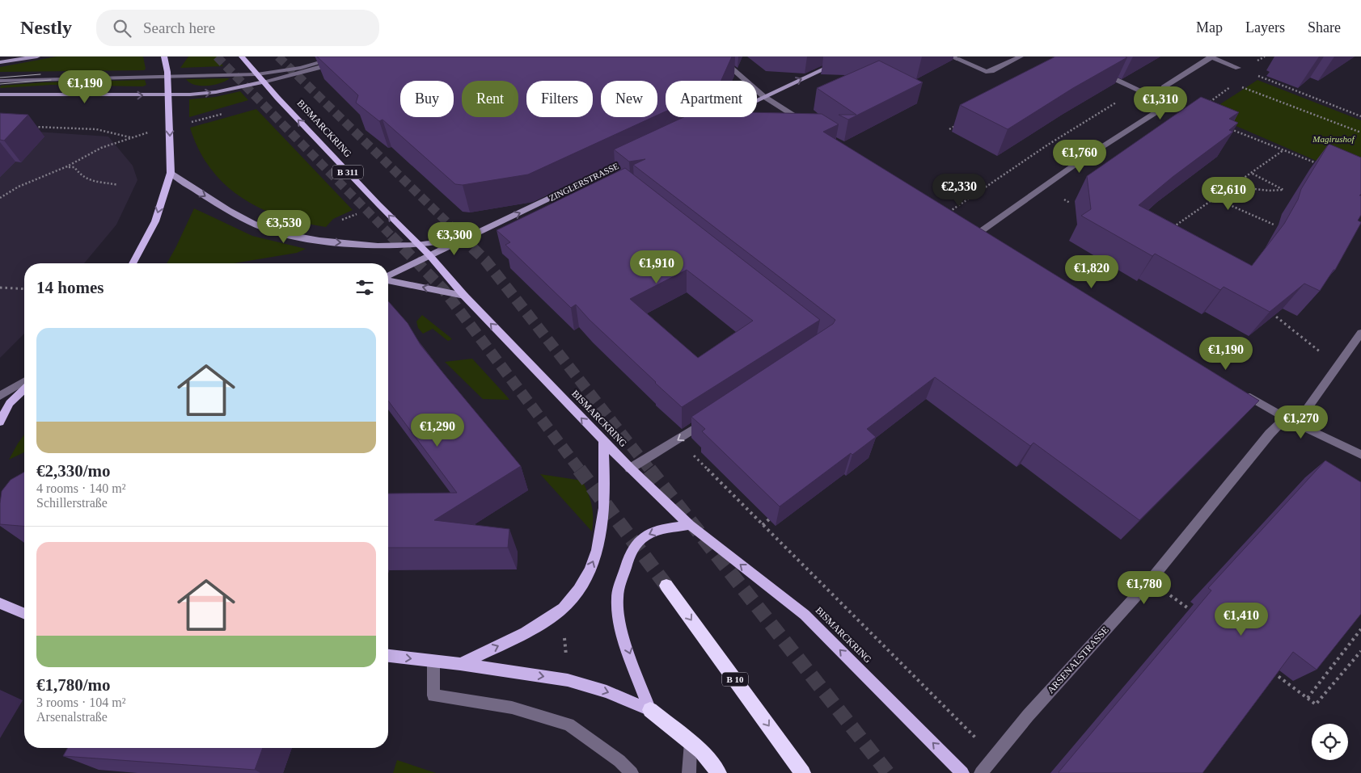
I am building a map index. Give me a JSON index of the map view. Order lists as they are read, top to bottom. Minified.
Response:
{"streets":{"highway":["B 10"],"main road":["BISMARCKRING","B 311","ZINGLERSTRASSE"],"street":["ARSENALSTRASSE"]},"crossings":[["BISMARCKRING","ZINGLERSTRASSE"]],"one_way":["BISMARCKRING","ZINGLERSTRASSE"],"parks":["Magirushof"],"page":{"header":"Nestly","search":"Search here","nav":["Map","Layers","Share"],"price":["€1,190","€1,310","€1,760","€2,330","€2,610","€3,530","€3,300","€1,910","€1,820","€1,190","€1,270","€1,290","€1,780","€1,410"],"chip":["Buy","Rent","Filters","New","Apartment"],"heading":"14 homes","list":[{"name":"€2,330/mo","note":"4 rooms · 140 m² · Schillerstraße"},{"name":"€1,780/mo","note":"3 rooms · 104 m² · Arsenalstraße"}]}}
